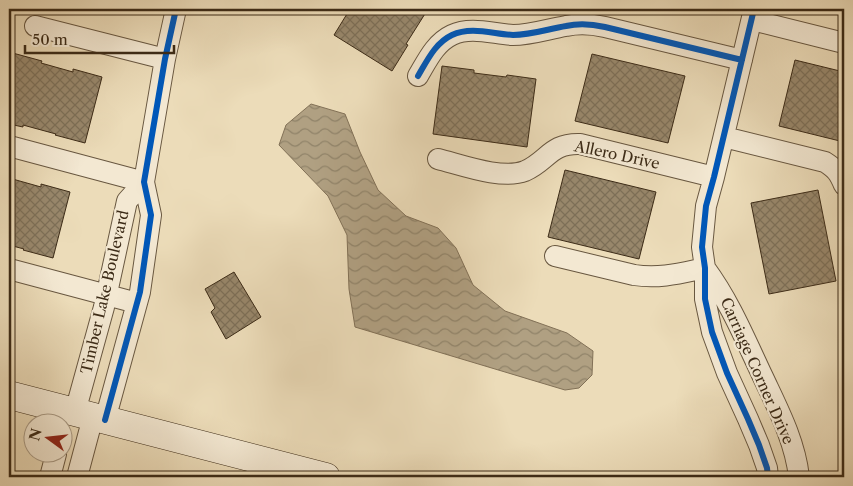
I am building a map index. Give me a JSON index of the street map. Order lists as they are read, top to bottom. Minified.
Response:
{"streets":{"street":["Allero Drive","Timber Lake Boulevard","Carriage Corner Drive"]},"crossings":[["Allero Drive","Carriage Corner Drive"]],"scale_bar":"50 m","north":"left"}
